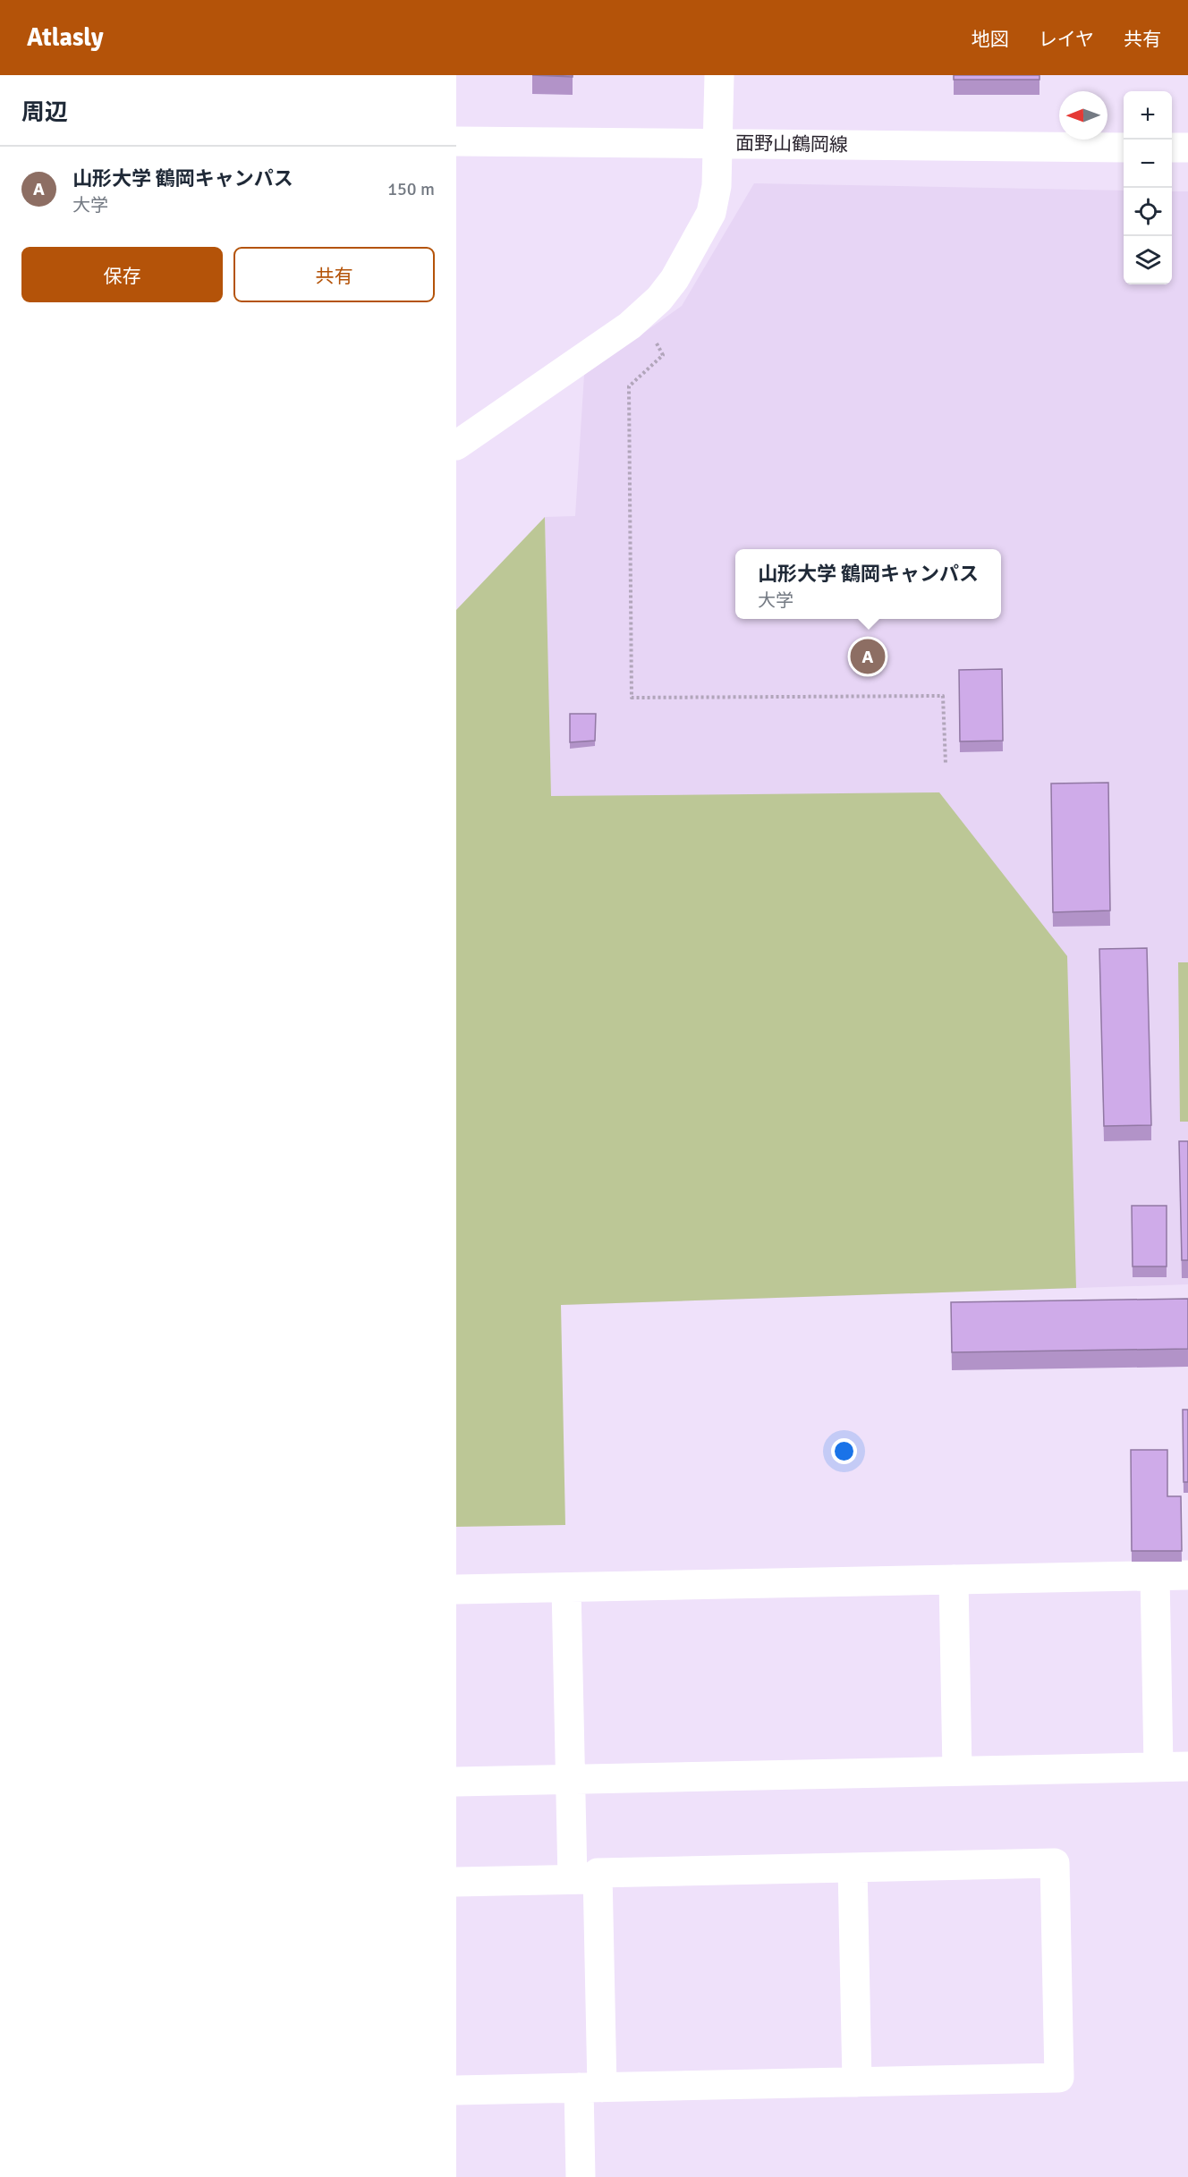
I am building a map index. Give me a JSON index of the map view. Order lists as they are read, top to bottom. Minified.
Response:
{"streets":{"street":["面野山鶴岡線"]},"north":"left","page":{"header":"Atlasly","nav":["地図","レイヤ","共有"],"heading":"周辺","map_buttons":["+","−"],"list":[{"mark":"A","name":"山形大学 鶴岡キャンパス","note":"大学","value":"150 m"}],"buttons":["保存","共有"],"popup":["山形大学 鶴岡キャンパス","大学"],"pins":"A"}}
